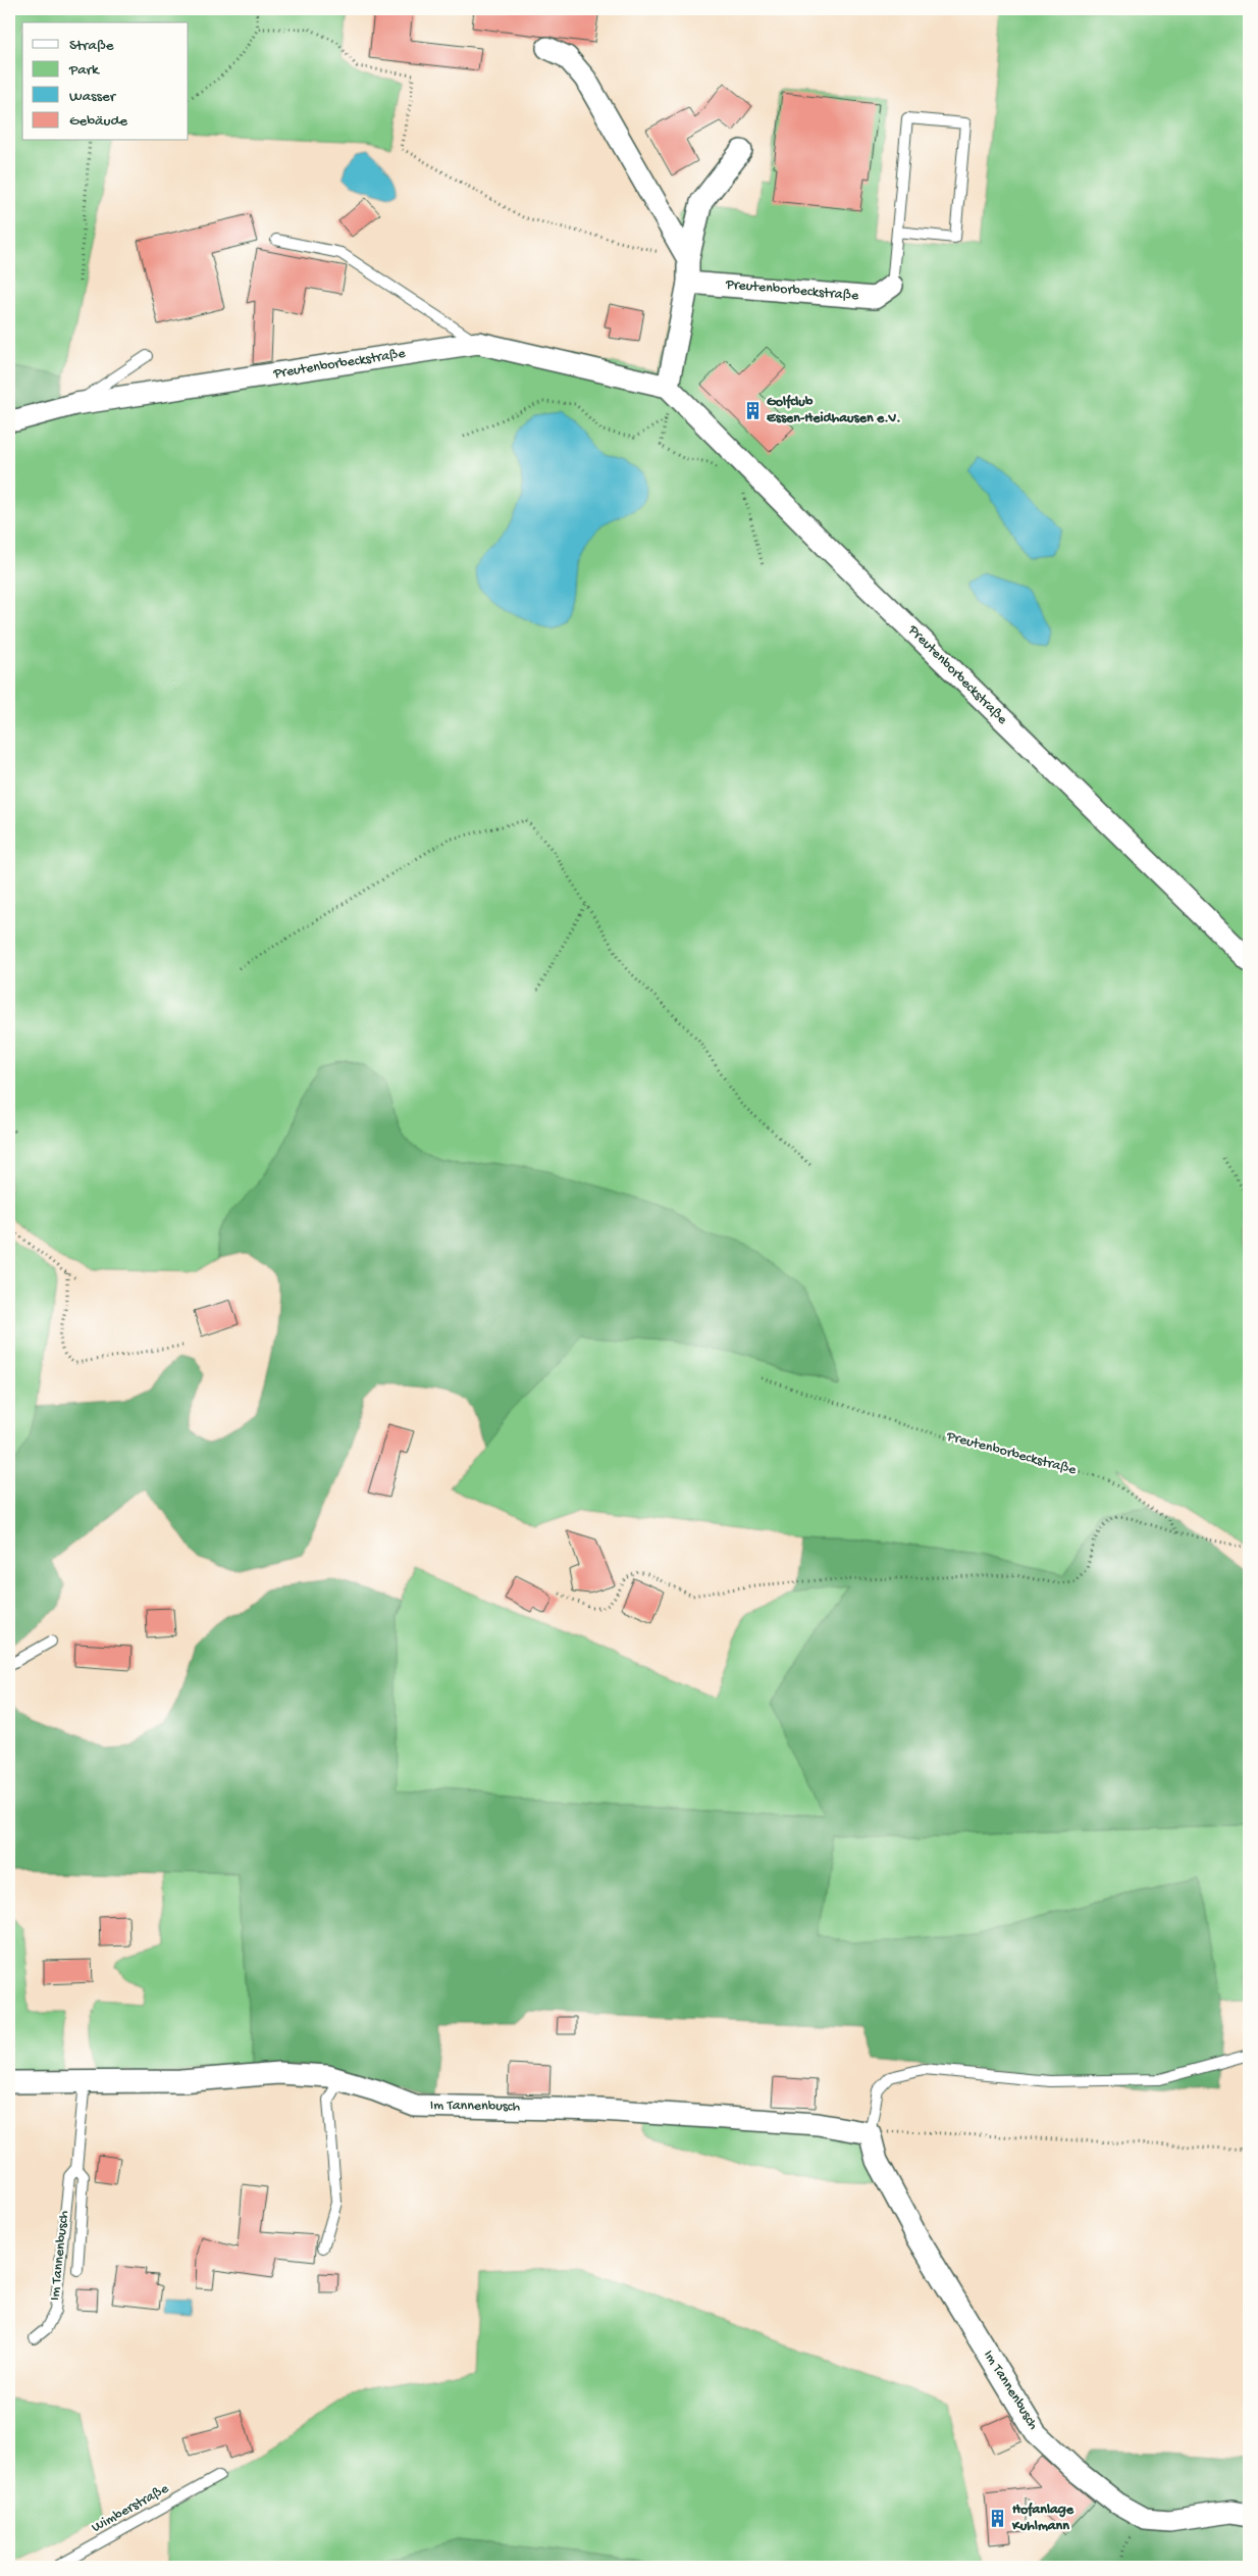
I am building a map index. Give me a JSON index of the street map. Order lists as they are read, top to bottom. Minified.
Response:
{"streets":{"street":["Preutenborbeckstraße","Im Tannenbusch"],"lane":["Wimberstraße"]},"places":{"building":["Golfclub Essen-Heidhausen e.V.","Hofanlage Kuhlmann"]},"legend":["Straße","Park","Wasser","Gebäude"]}
